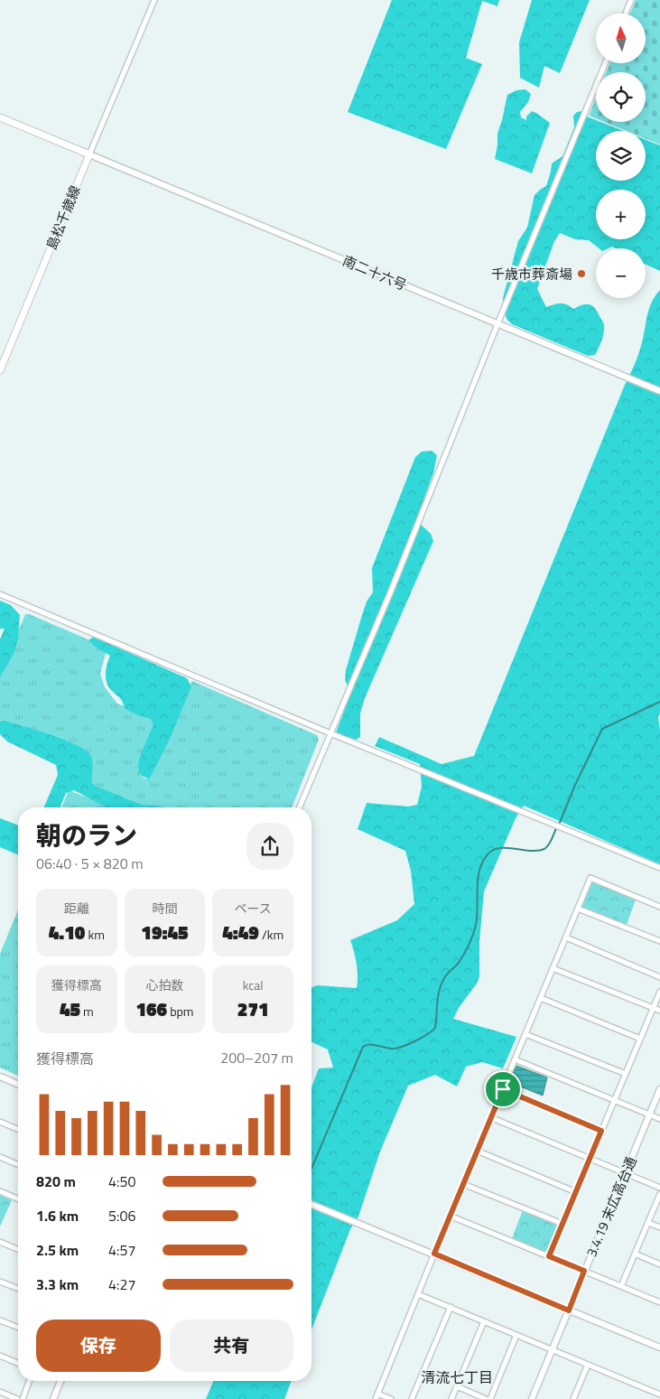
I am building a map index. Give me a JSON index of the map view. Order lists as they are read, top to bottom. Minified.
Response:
{"streets":{"main road":["島松千歳線"],"street":["南二十六号","3.4.19 末広高台通"]},"crossings":[["島松千歳線","南二十六号"]],"districts":["清流七丁目"],"places":["千歳市葬斎場"],"north":"top","page":{"map_buttons":["+","−"],"heading":["朝のラン","06:40 · 5 × 820 m"],"stats":[["距離","4.10 km"],["時間","19:45"],["ペース","4:49 /km"],["獲得標高","45 m"],["心拍数","166 bpm"],["kcal","271"]],"chart":["獲得標高","200–207 m"],"list":[{"name":"820 m","note":"4:50"},{"name":"1.6 km","note":"5:06"},{"name":"2.5 km","note":"4:57"},{"name":"3.3 km","note":"4:27"}],"buttons":["保存","共有"]}}
